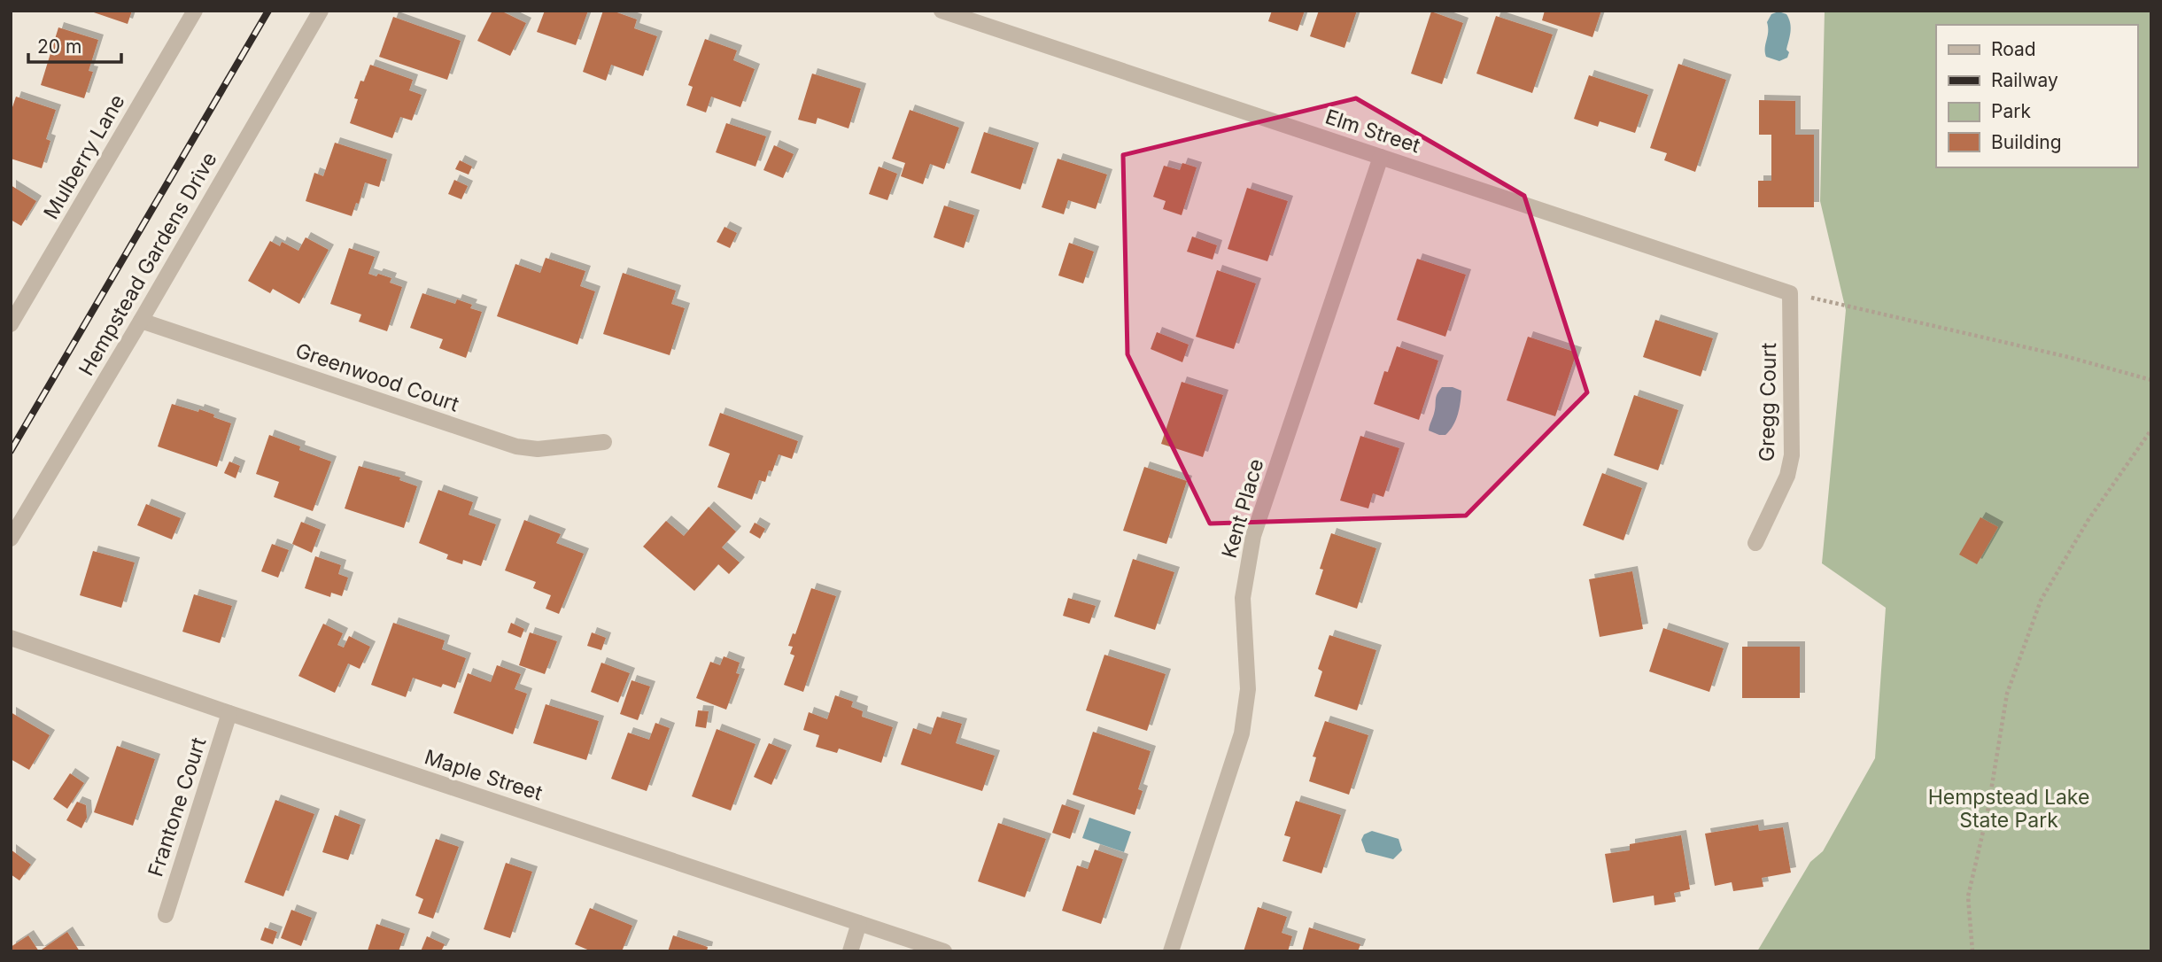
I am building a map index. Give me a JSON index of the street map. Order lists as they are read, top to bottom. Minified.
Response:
{"streets":{"street":["Elm Street","Mulberry Lane","Hempstead Gardens Drive","Greenwood Court","Gregg Court","Kent Place","Maple Street","Frantone Court"]},"crossings":[["Elm Street","Gregg Court"],["Elm Street","Kent Place"],["Hempstead Gardens Drive","Greenwood Court"],["Maple Street","Frantone Court"]],"parks":["Hempstead Lake State Park"],"legend":["Road","Railway","Park","Building"],"scale_bar":"20 m"}
